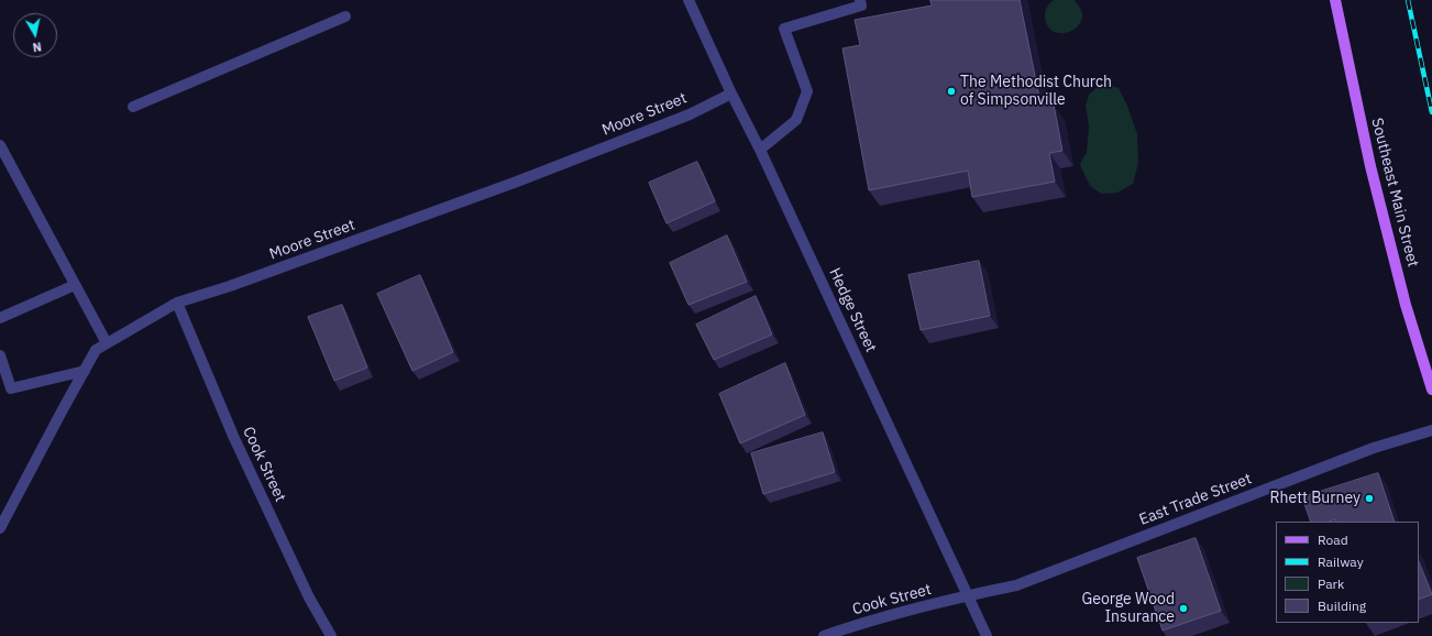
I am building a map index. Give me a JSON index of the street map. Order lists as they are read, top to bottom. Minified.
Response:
{"streets":{"main road":["Southeast Main Street"],"street":["Moore Street","Hedge Street","Cook Street","East Trade Street"]},"crossings":[["Moore Street","Hedge Street"],["Moore Street","Cook Street"],["Hedge Street","Cook Street"],["Hedge Street","East Trade Street"],["Cook Street","East Trade Street"]],"places":["The Methodist Church of Simpsonville","Rhett Burney","George Wood Insurance"],"legend":["Road","Railway","Park","Building"],"north":"bottom"}
